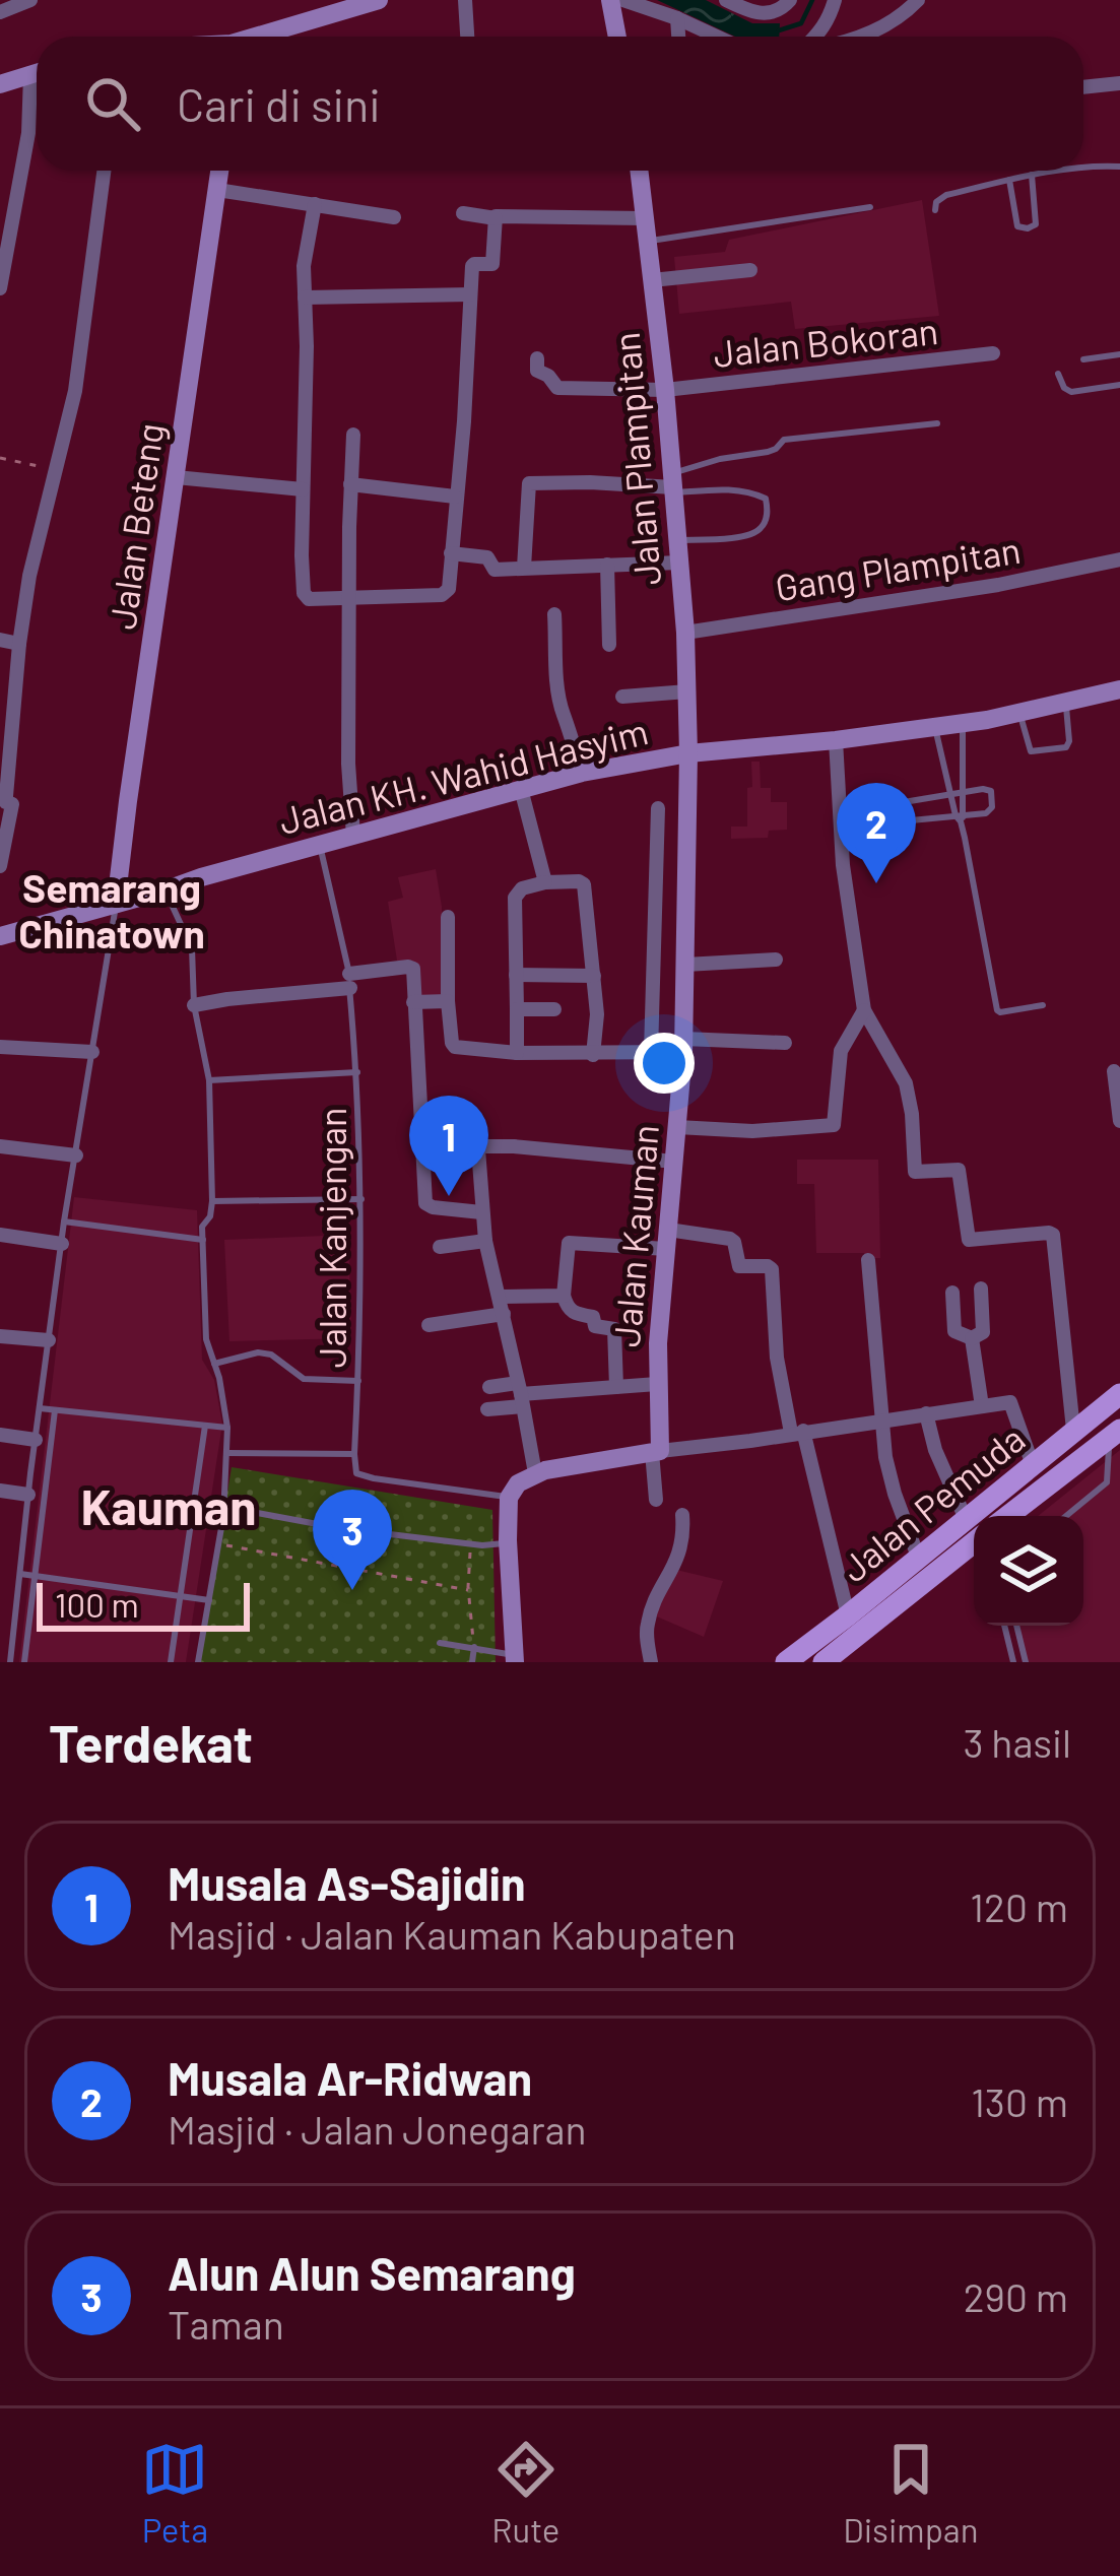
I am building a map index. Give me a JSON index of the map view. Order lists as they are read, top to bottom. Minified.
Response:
{"streets":{"main road":["Jalan Pemuda"],"street":["Jalan Bokoran","Jalan Plampitan","Jalan Beteng","Gang Plampitan","Jalan KH. Wahid Hasyim","Jalan Kauman"],"lane":["Jalan Kanjengan"]},"crossings":[["Jalan Bokoran","Jalan Plampitan"],["Jalan Plampitan","Gang Plampitan"],["Jalan Plampitan","Jalan KH. Wahid Hasyim"],["Jalan Plampitan","Jalan Kauman"],["Jalan Beteng","Jalan KH. Wahid Hasyim"],["Jalan KH. Wahid Hasyim","Jalan Kauman"]],"districts":["Semarang Chinatown","Kauman"],"scale_bar":"100 m","page":{"search":"Cari di sini","pins":["2","1","3"],"scale":"100 m","heading":["Terdekat","3 hasil"],"list":[{"mark":"1","name":"Musala As-Sajidin","note":"Masjid · Jalan Kauman Kabupaten","value":"120 m"},{"mark":"2","name":"Musala Ar-Ridwan","note":"Masjid · Jalan Jonegaran","value":"130 m"},{"mark":"3","name":"Alun Alun Semarang","note":"Taman","value":"290 m"}],"nav":["Peta","Rute","Disimpan"]}}
